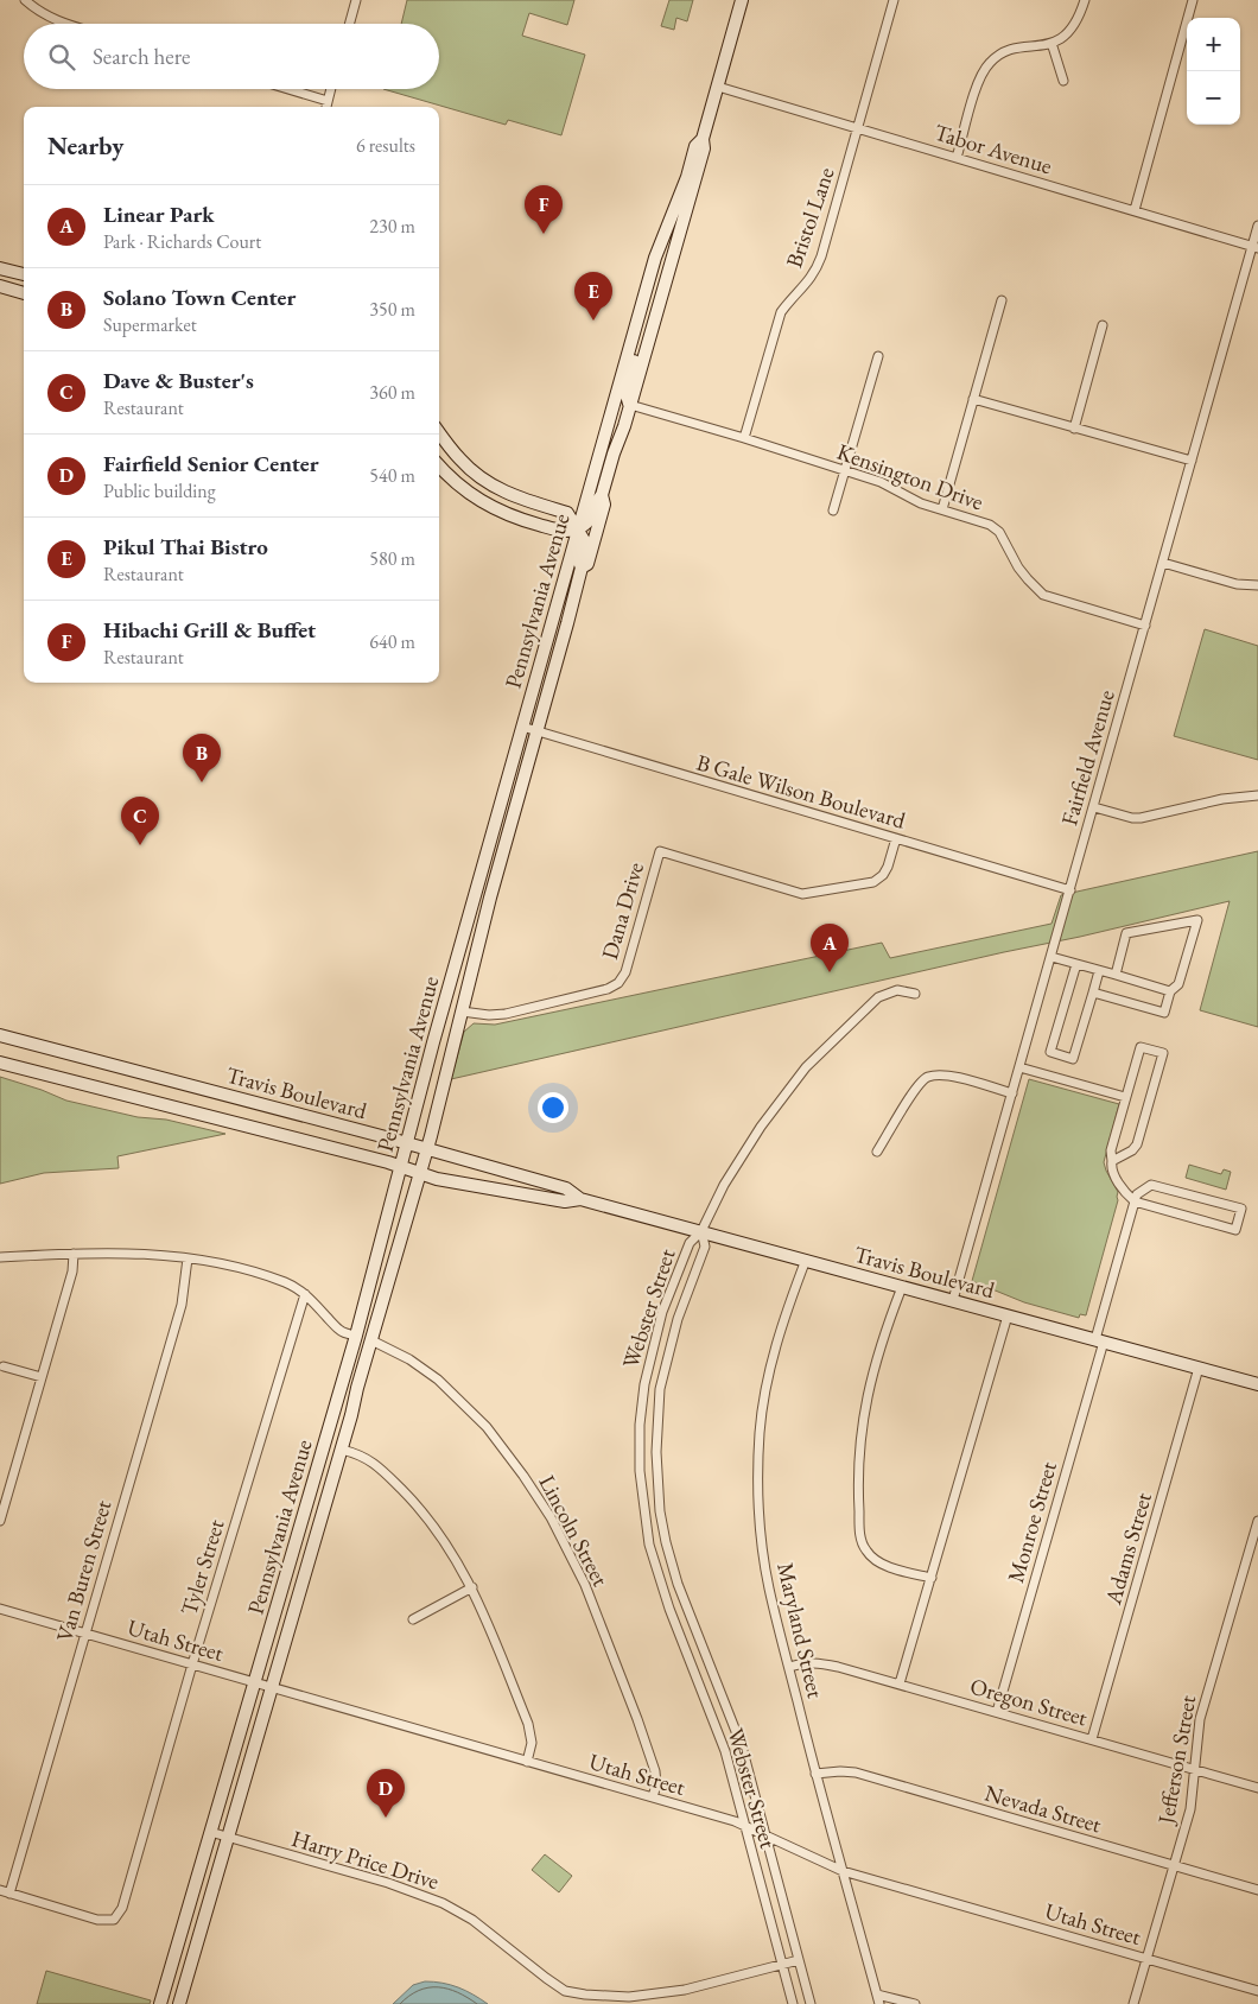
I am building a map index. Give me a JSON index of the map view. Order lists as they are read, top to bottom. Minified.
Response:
{"streets":{"main road":["Pennsylvania Avenue","Travis Boulevard"],"street":["Tabor Avenue","Bristol Lane","Kensington Drive","Fairfield Avenue","B Gale Wilson Boulevard","Dana Drive","Webster Street","Monroe Street","Lincoln Street","Adams Street","Tyler Street","Van Buren Street","Maryland Street","Utah Street","Oregon Street","Jefferson Street","Nevada Street","Harry Price Drive"]},"crossings":[["Tabor Avenue","Bristol Lane"],["Tabor Avenue","Pennsylvania Avenue"],["Tabor Avenue","Fairfield Avenue"],["Bristol Lane","Kensington Drive"],["Kensington Drive","Pennsylvania Avenue"],["Kensington Drive","Fairfield Avenue"],["Pennsylvania Avenue","B Gale Wilson Boulevard"],["Pennsylvania Avenue","Dana Drive"],["Pennsylvania Avenue","Travis Boulevard"],["Pennsylvania Avenue","Lincoln Street"],["Pennsylvania Avenue","Utah Street"],["Pennsylvania Avenue","Harry Price Drive"],["Fairfield Avenue","B Gale Wilson Boulevard"],["Fairfield Avenue","Travis Boulevard"],["B Gale Wilson Boulevard","Dana Drive"],["Travis Boulevard","Webster Street"],["Travis Boulevard","Monroe Street"],["Travis Boulevard","Adams Street"],["Travis Boulevard","Maryland Street"],["Webster Street","Utah Street"],["Webster Street","Harry Price Drive"],["Monroe Street","Oregon Street"],["Lincoln Street","Utah Street"],["Adams Street","Oregon Street"],["Tyler Street","Van Buren Street"],["Tyler Street","Utah Street"],["Van Buren Street","Utah Street"],["Maryland Street","Utah Street"],["Maryland Street","Oregon Street"],["Maryland Street","Nevada Street"],["Utah Street","Jefferson Street"],["Oregon Street","Jefferson Street"],["Jefferson Street","Nevada Street"]],"page":{"map_buttons":["+","−"],"search":"Search here","heading":["Nearby","6 results"],"list":[{"mark":"A","name":"Linear Park","note":"Park · Richards Court","value":"230 m"},{"mark":"B","name":"Solano Town Center","note":"Supermarket","value":"350 m"},{"mark":"C","name":"Dave & Buster's","note":"Restaurant","value":"360 m"},{"mark":"D","name":"Fairfield Senior Center","note":"Public building","value":"540 m"},{"mark":"E","name":"Pikul Thai Bistro","note":"Restaurant","value":"580 m"},{"mark":"F","name":"Hibachi Grill & Buffet","note":"Restaurant","value":"640 m"}],"pins":["F","E","B","C","A","D"]}}
